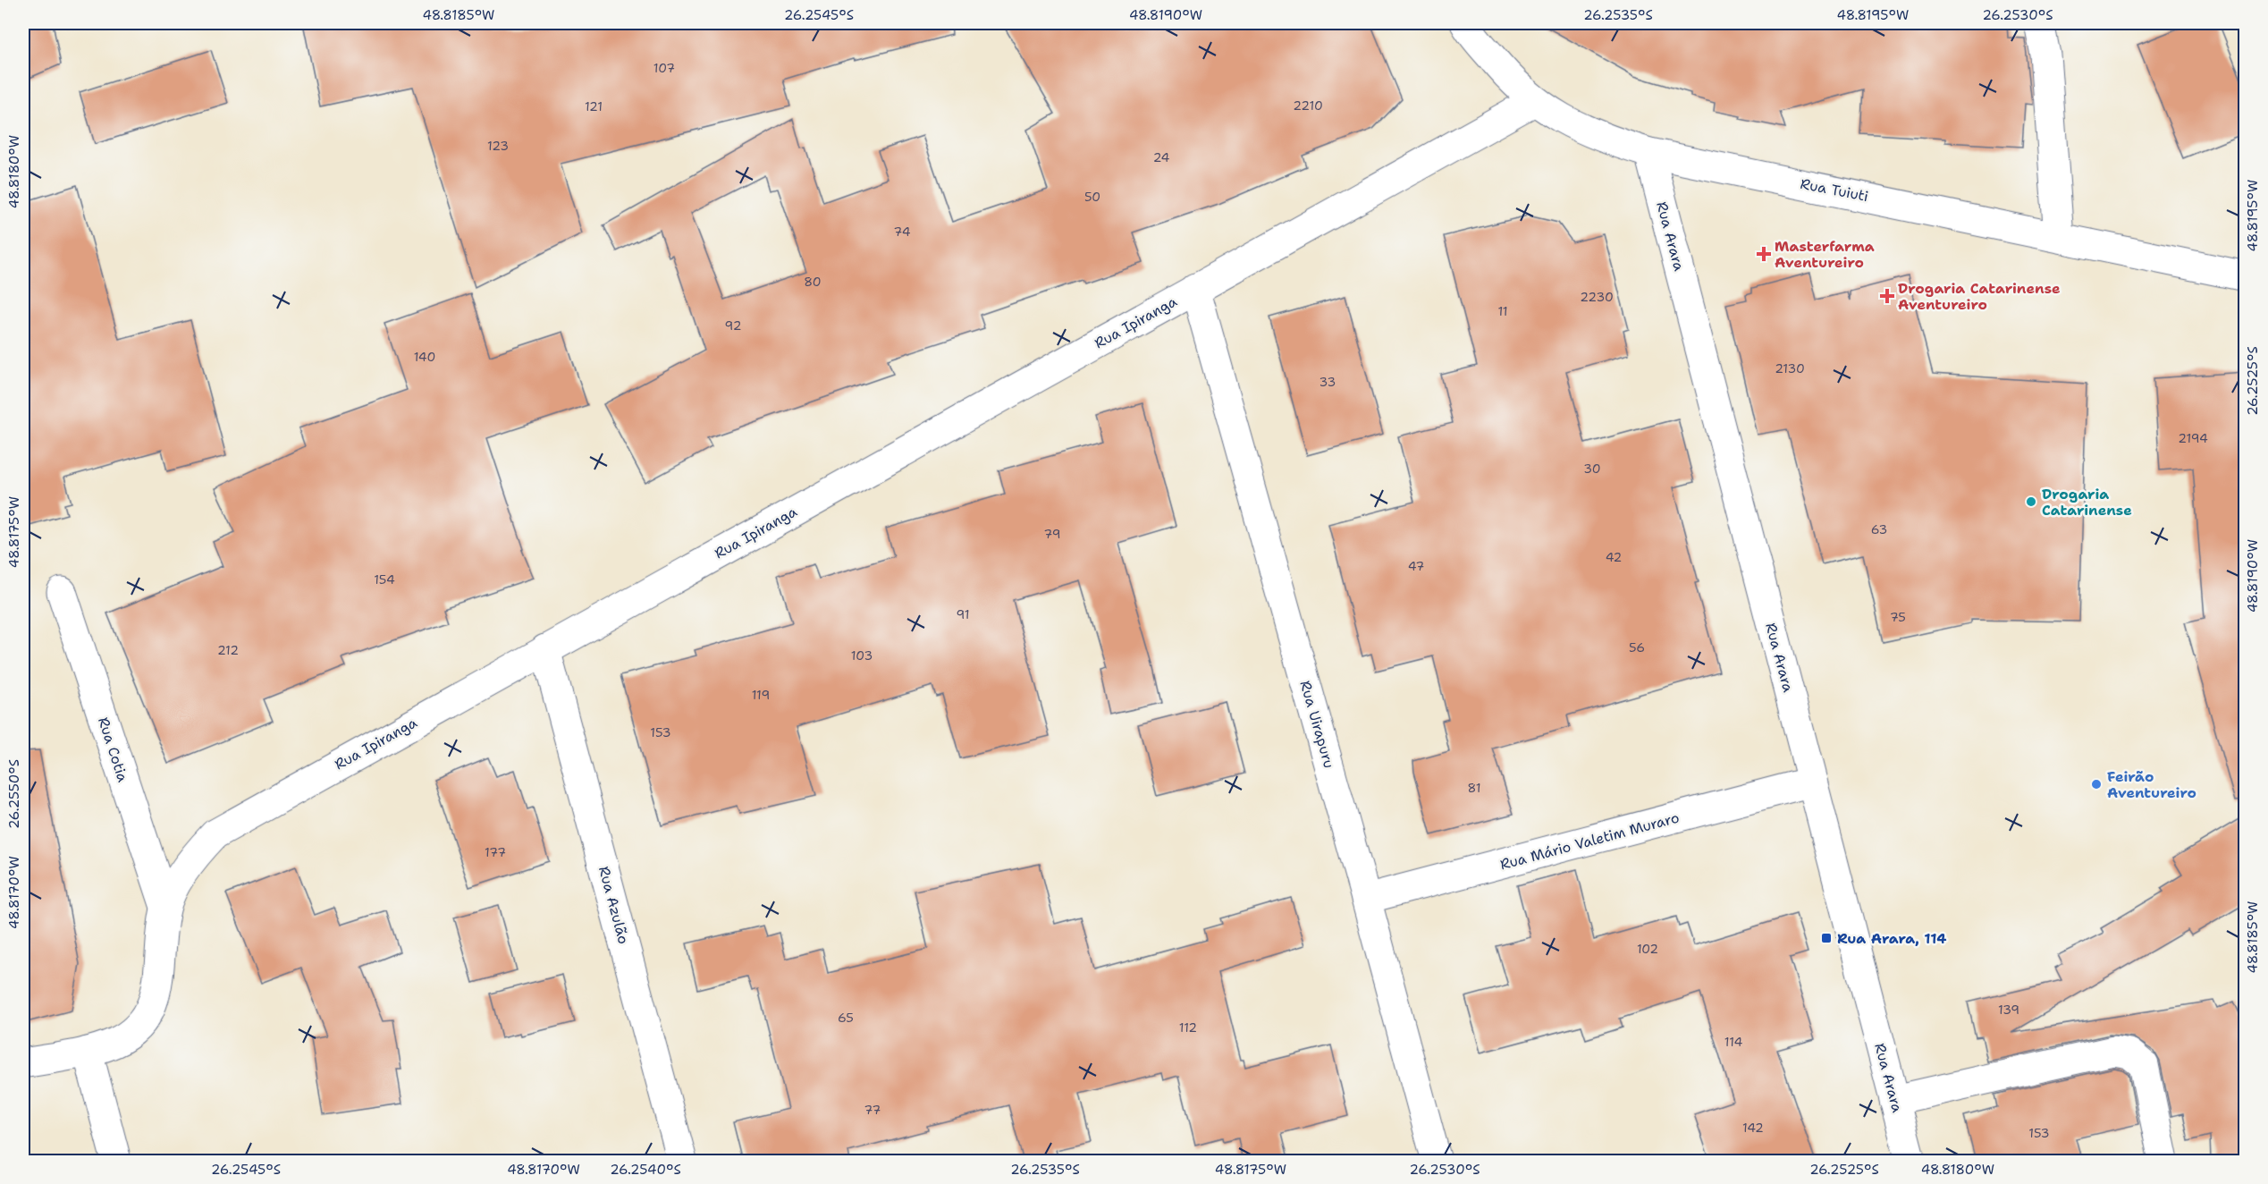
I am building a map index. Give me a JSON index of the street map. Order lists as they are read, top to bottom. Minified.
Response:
{"streets":{"street":["Rua Tuiuti","Rua Arara","Rua Ipiranga","Rua Uirapuru","Rua Cotia","Rua Mário Valetim Muraro","Rua Azulão"]},"crossings":[["Rua Tuiuti","Rua Arara"],["Rua Tuiuti","Rua Ipiranga"],["Rua Arara","Rua Mário Valetim Muraro"],["Rua Ipiranga","Rua Uirapuru"],["Rua Ipiranga","Rua Cotia"],["Rua Ipiranga","Rua Azulão"],["Rua Uirapuru","Rua Mário Valetim Muraro"]],"places":{"health":["Masterfarma Aventureiro","Drogaria Catarinense Aventureiro"],"other":["Drogaria Catarinense","Feirão Aventureiro"],"transit":["Rua Arara, 114"]},"house_numbers":["107","2210","121","123","24","50","74","80","2230","11","92","140","2130","33","2194","30","63","79","42","47","154","91","75","56","212","103","119","153","81","177","102","139","65","112","114","77","142","153"],"coordinates":["48.8185°W","26.2545°S","48.8190°W","26.2535°S","48.8195°W","26.2530°S","48.8180°W","26.2525°S","48.8175°W","26.2550°S","48.8170°W","26.2540°S"]}
